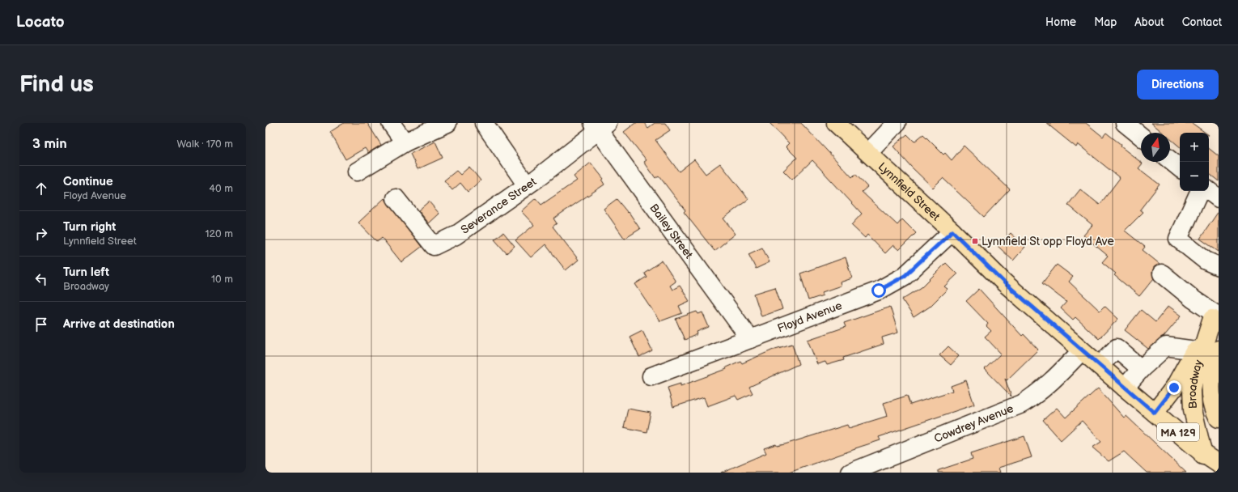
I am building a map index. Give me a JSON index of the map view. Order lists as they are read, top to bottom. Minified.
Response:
{"streets":{"main road":["Lynnfield Street","Broadway","MA 129"],"street":["Severance Street","Bailey Street","Floyd Avenue","Cowdrey Avenue"]},"crossings":[["Lynnfield Street","Floyd Avenue"],["Lynnfield Street","Broadway"],["Lynnfield Street","Cowdrey Avenue"],["Lynnfield Street","MA 129"],["Severance Street","Bailey Street"],["Bailey Street","Floyd Avenue"],["Broadway","MA 129"]],"places":{"transit":["Lynnfield St opp Floyd Ave"]},"north":"top","page":{"header":"Locato","nav":["Home","Map","About","Contact"],"buttons":"Directions","title":"Find us","heading":["3 min","Walk · 170 m"],"map_buttons":["+","−"],"list":[["Continue","Floyd Avenue","40 m"],["Turn right","Lynnfield Street","120 m"],["Turn left","Broadway","10 m"],"Arrive at destination"]}}
